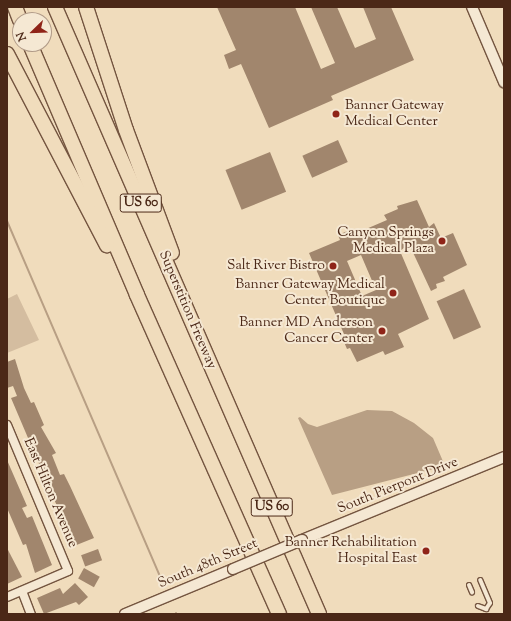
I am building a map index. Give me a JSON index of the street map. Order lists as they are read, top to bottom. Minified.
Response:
{"streets":{"highway":["US 60","Superstition Freeway"],"street":["South Pierpont Drive","East Hilton Avenue","South 48th Street"]},"crossings":[["South Pierpont Drive","South 48th Street"]],"places":["Banner Gateway Medical Center","Canyon Springs Medical Plaza","Salt River Bistro","Banner Gateway Medical Center Boutique","Banner MD Anderson Cancer Center","Banner Rehabilitation Hospital East"],"north":"bottom left"}
